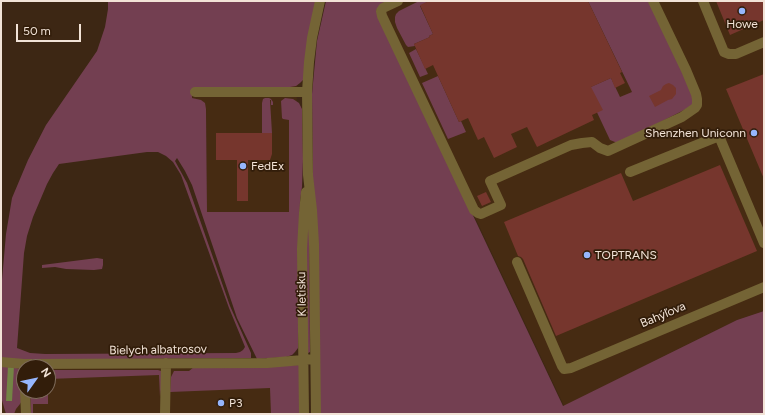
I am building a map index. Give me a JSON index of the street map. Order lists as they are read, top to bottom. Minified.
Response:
{"streets":{"street":["K letisku","Bahýľova","Bielych albatrosov"]},"crossings":[["K letisku","Bielych albatrosov"]],"places":["Howe","Shenzhen Uniconn","FedEx","TOPTRANS","P3"],"scale_bar":"50 m","north":"top right"}
